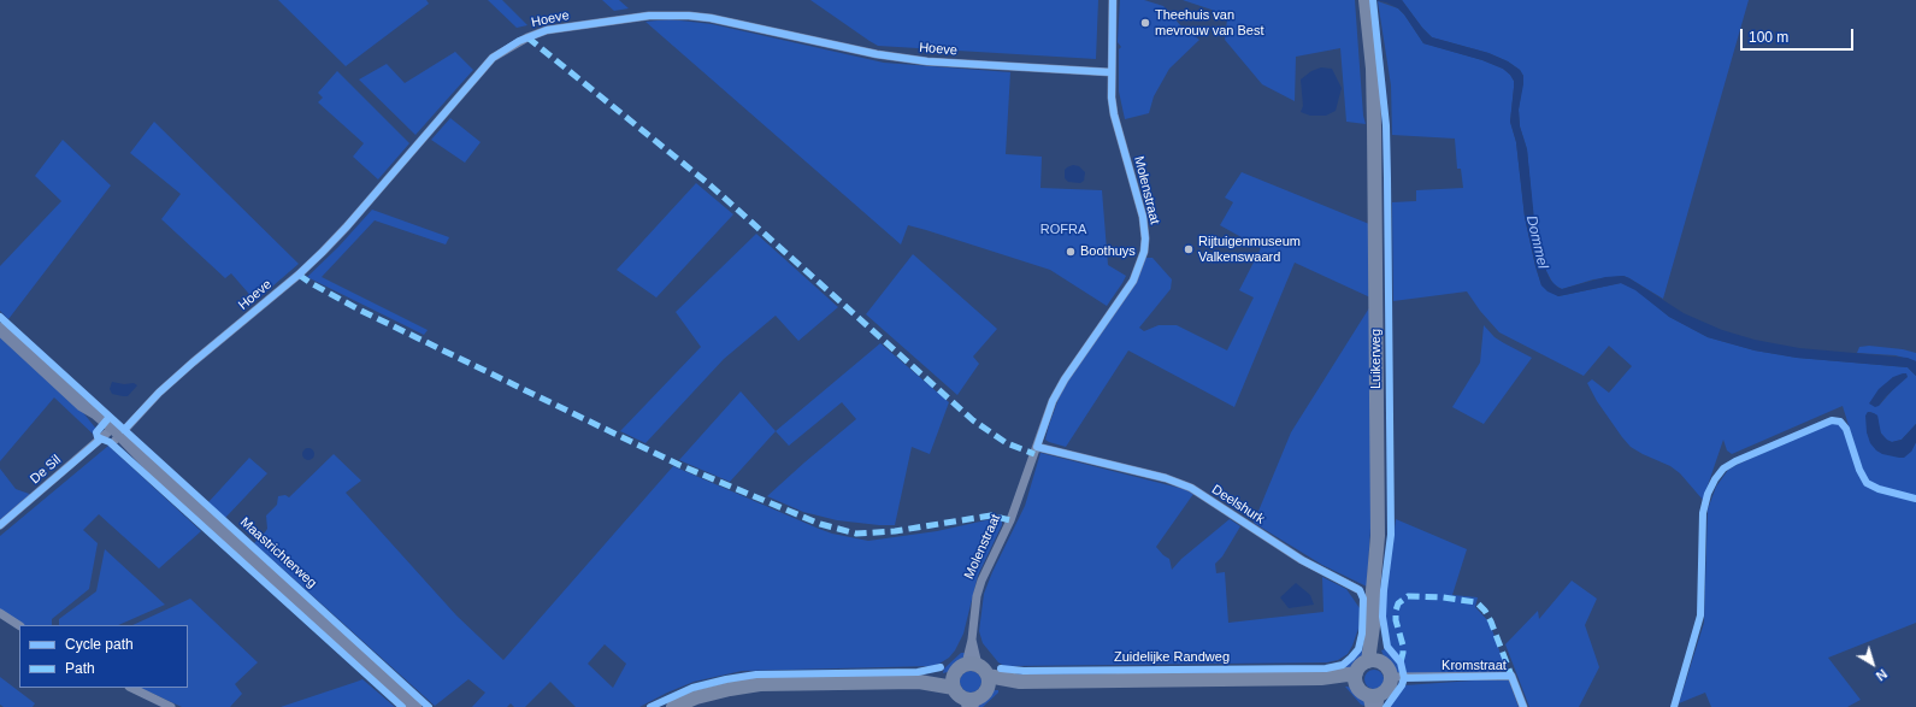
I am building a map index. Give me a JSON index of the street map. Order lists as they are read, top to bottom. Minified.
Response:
{"streets":{"main road":["Luikerweg","Maastrichterweg","Zuidelijke Randweg"],"street":["Hoeve","Molenstraat","De Sil","Deelshurk","Kromstraat"]},"crossings":[["Hoeve","Molenstraat"],["Hoeve","De Sil"],["Hoeve","Maastrichterweg"],["Molenstraat","Deelshurk"],["Luikerweg","Zuidelijke Randweg"],["Luikerweg","Kromstraat"],["De Sil","Maastrichterweg"],["Zuidelijke Randweg","Kromstraat"]],"water":["Dommel"],"parks":["ROFRA"],"places":["Theehuis van mevrouw van Best","Rijtuigenmuseum Valkenswaard","Boothuys"],"legend":["Cycle path","Path"],"scale_bar":"100 m","north":"bottom right"}
